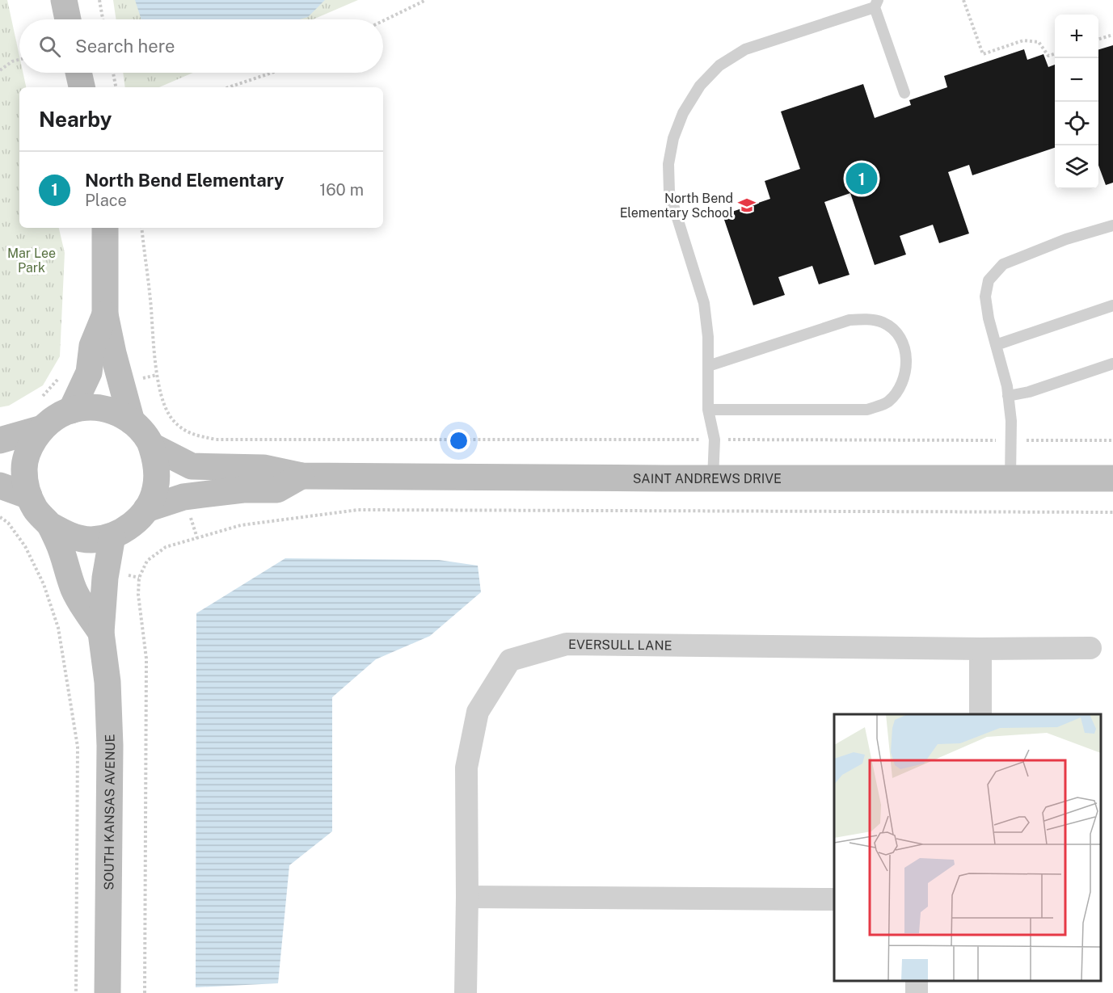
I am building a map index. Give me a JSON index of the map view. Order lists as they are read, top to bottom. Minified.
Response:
{"streets":{"street":["SAINT ANDREWS DRIVE","EVERSULL LANE","SOUTH KANSAS AVENUE"]},"crossings":[["SAINT ANDREWS DRIVE","SOUTH KANSAS AVENUE"]],"parks":["Mar Lee Park"],"places":{"school or university":["North Bend Elementary School"]},"page":{"map_buttons":["+","−"],"search":"Search here","heading":"Nearby","list":[{"mark":"1","name":"North Bend Elementary","note":"Place","value":"160 m"}],"pins":"1"}}
